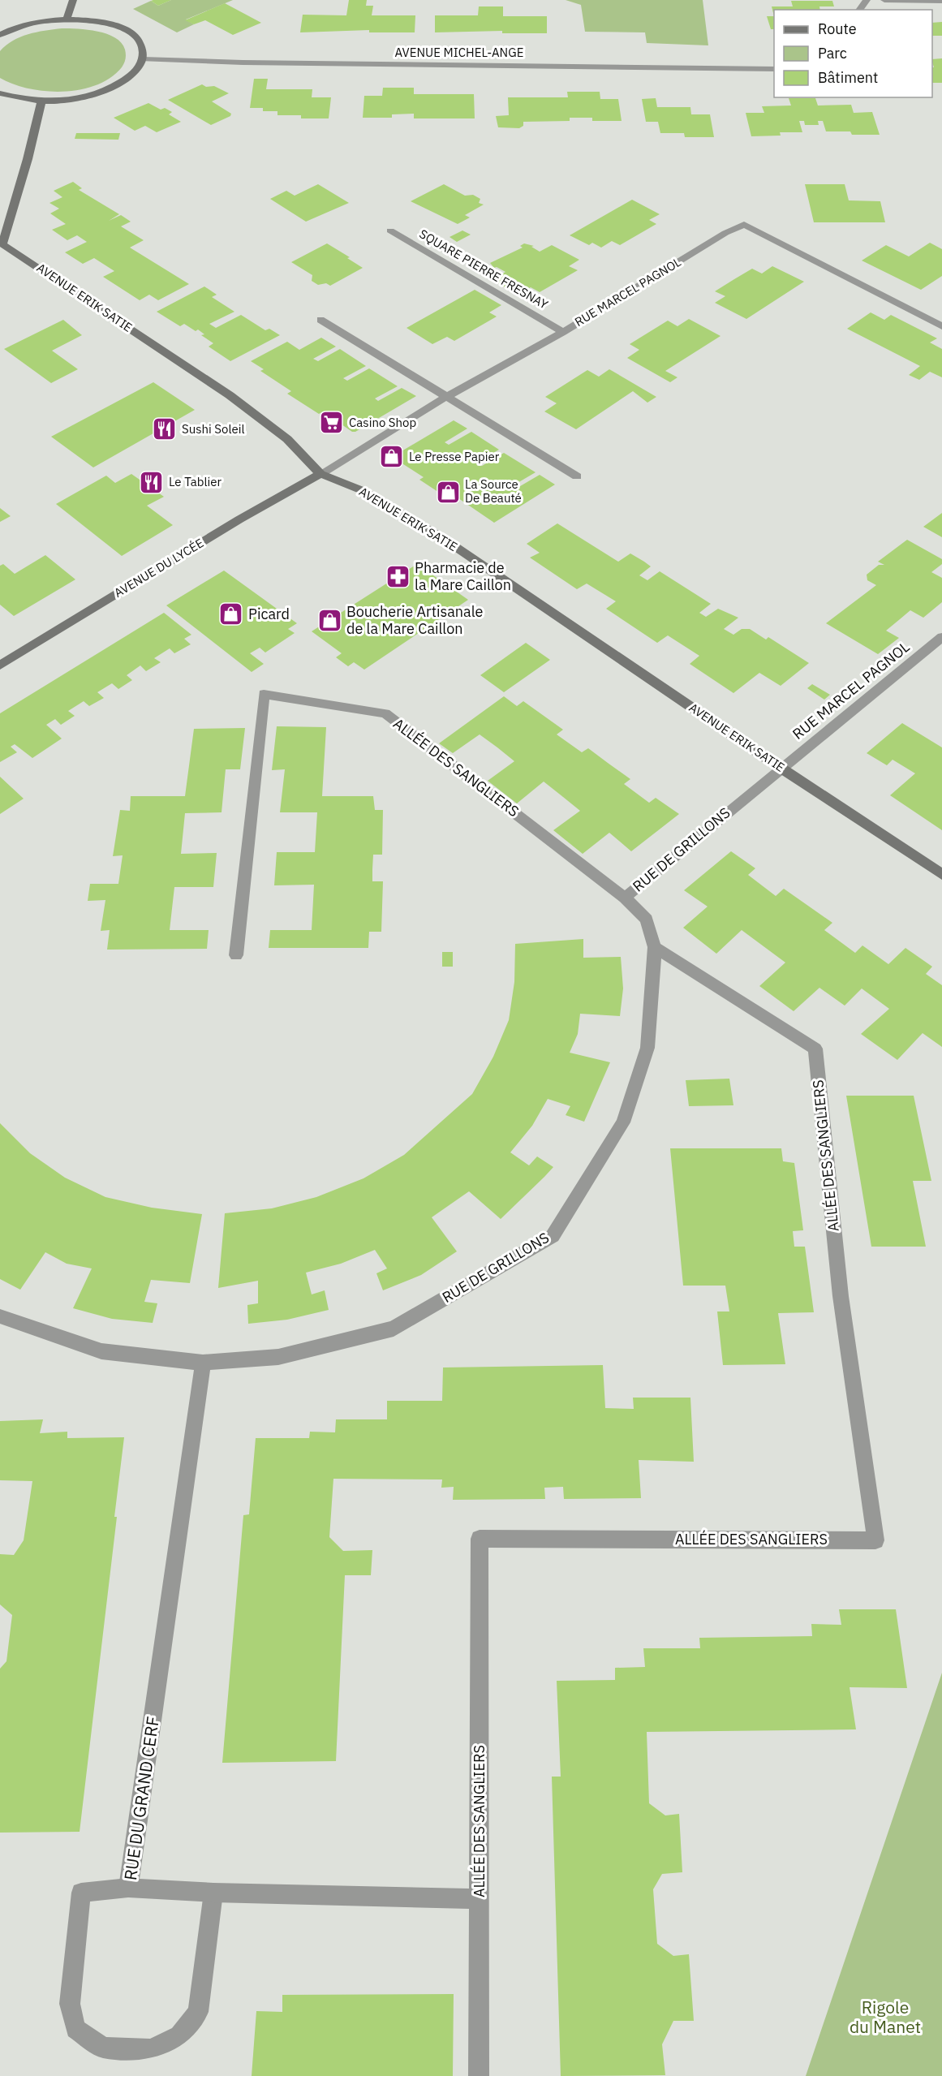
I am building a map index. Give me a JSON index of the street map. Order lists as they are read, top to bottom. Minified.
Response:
{"streets":{"street":["AVENUE MICHEL-ANGE","SQUARE PIERRE FRESNAY","RUE MARCEL PAGNOL","AVENUE ERIK SATIE","AVENUE DU LYCÉE","ALLÉE DES SANGLIERS","RUE DE GRILLONS","RUE DU GRAND CERF"]},"crossings":[["SQUARE PIERRE FRESNAY","RUE MARCEL PAGNOL"],["RUE MARCEL PAGNOL","AVENUE ERIK SATIE"],["RUE MARCEL PAGNOL","AVENUE DU LYCÉE"],["RUE MARCEL PAGNOL","RUE DE GRILLONS"],["AVENUE ERIK SATIE","AVENUE DU LYCÉE"],["AVENUE ERIK SATIE","RUE DE GRILLONS"],["ALLÉE DES SANGLIERS","RUE DE GRILLONS"],["ALLÉE DES SANGLIERS","RUE DU GRAND CERF"],["RUE DE GRILLONS","RUE DU GRAND CERF"]],"parks":["Rigole du Manet"],"places":{"supermarket":["Casino Shop"],"restaurant":["Sushi Soleil","Le Tablier"],"shop":["Le Presse Papier","La Source De Beauté","Picard","Boucherie Artisanale de la Mare Caillon"],"pharmacy":["Pharmacie de la Mare Caillon"]},"legend":["Route","Parc","Bâtiment"]}
